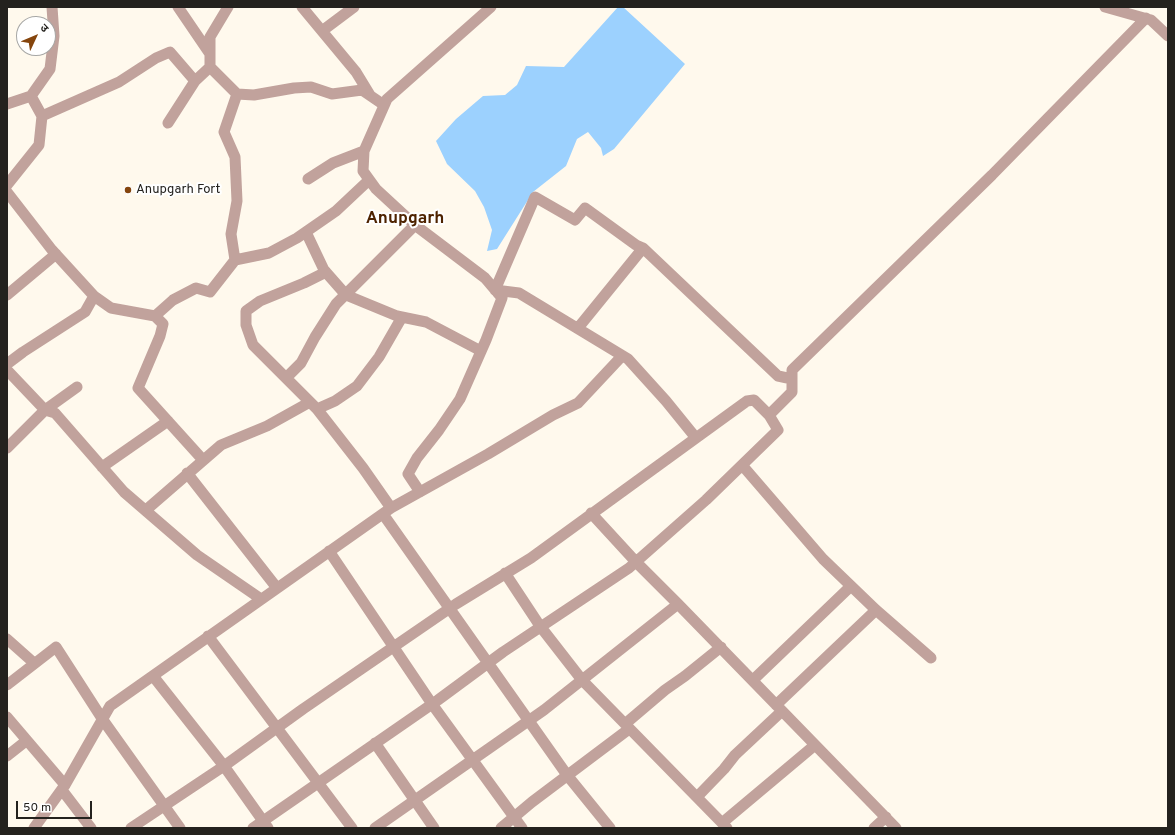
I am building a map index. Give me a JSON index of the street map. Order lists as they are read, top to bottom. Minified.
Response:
{"districts":["Anupgarh"],"places":["Anupgarh Fort"],"scale_bar":"50 m","north":"top right"}
